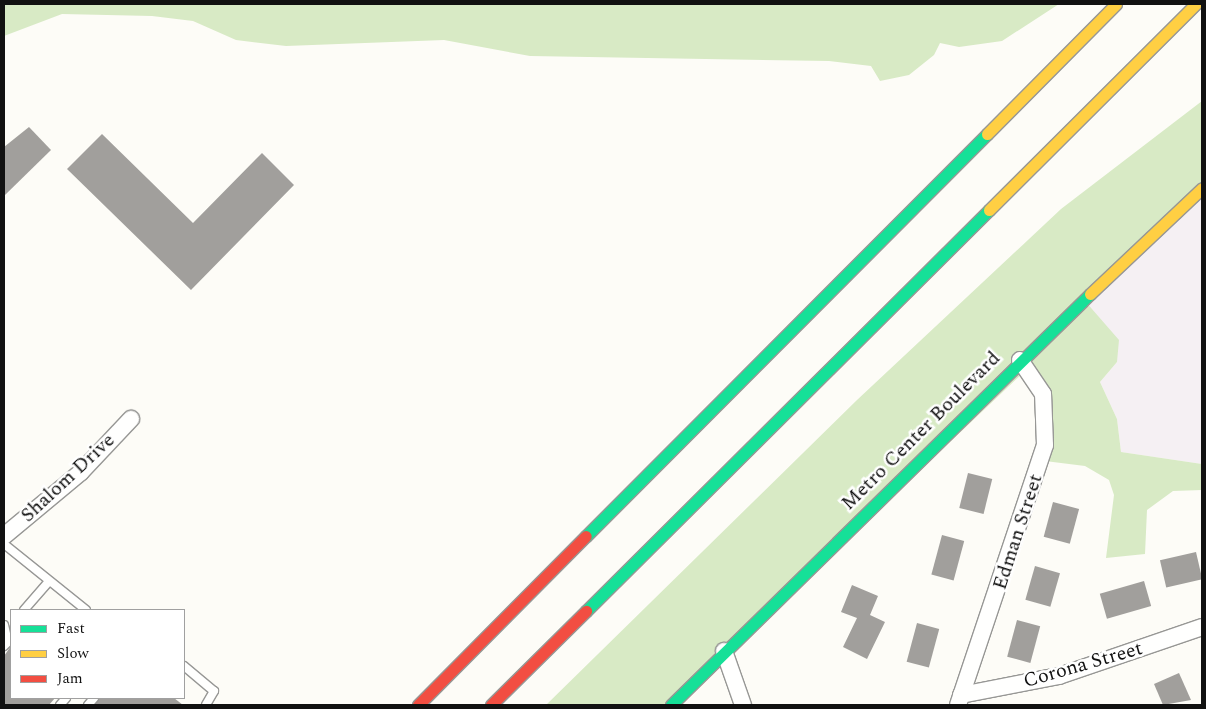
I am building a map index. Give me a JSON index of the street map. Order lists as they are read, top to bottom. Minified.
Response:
{"streets":{"main road":["Metro Center Boulevard"],"street":["Shalom Drive","Edman Street","Corona Street"]},"crossings":[["Metro Center Boulevard","Edman Street"],["Edman Street","Corona Street"]],"legend":["Fast","Slow","Jam"]}
